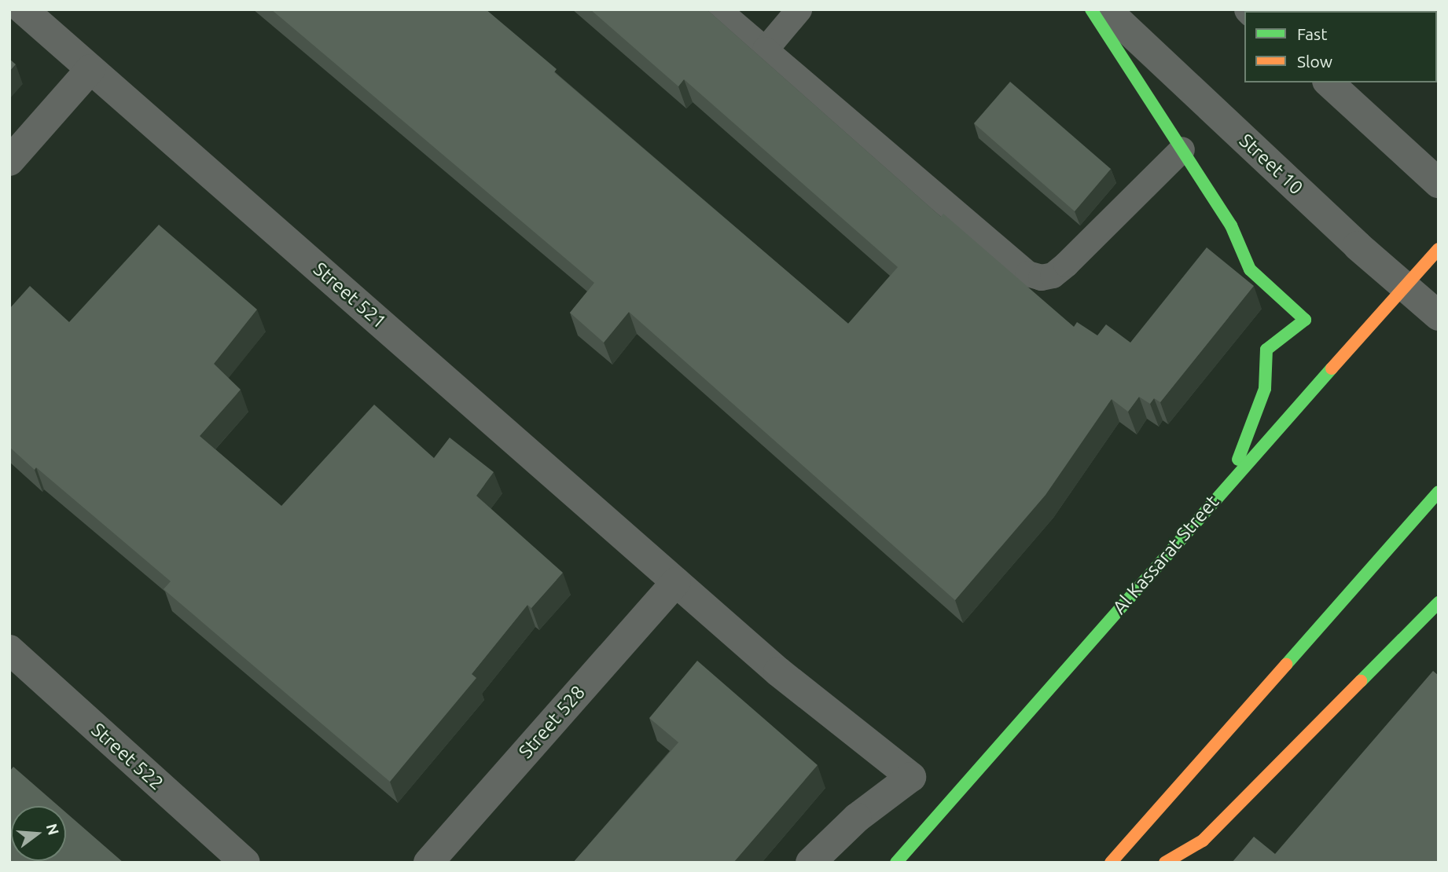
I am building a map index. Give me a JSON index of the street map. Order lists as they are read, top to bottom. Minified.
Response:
{"streets":{"street":["Street 10","Street 521","Al Kassarat Street","Street 528","Street 522"]},"crossings":[["Street 10","Al Kassarat Street"],["Street 521","Street 528"]],"legend":["Fast","Slow"],"north":"right"}
